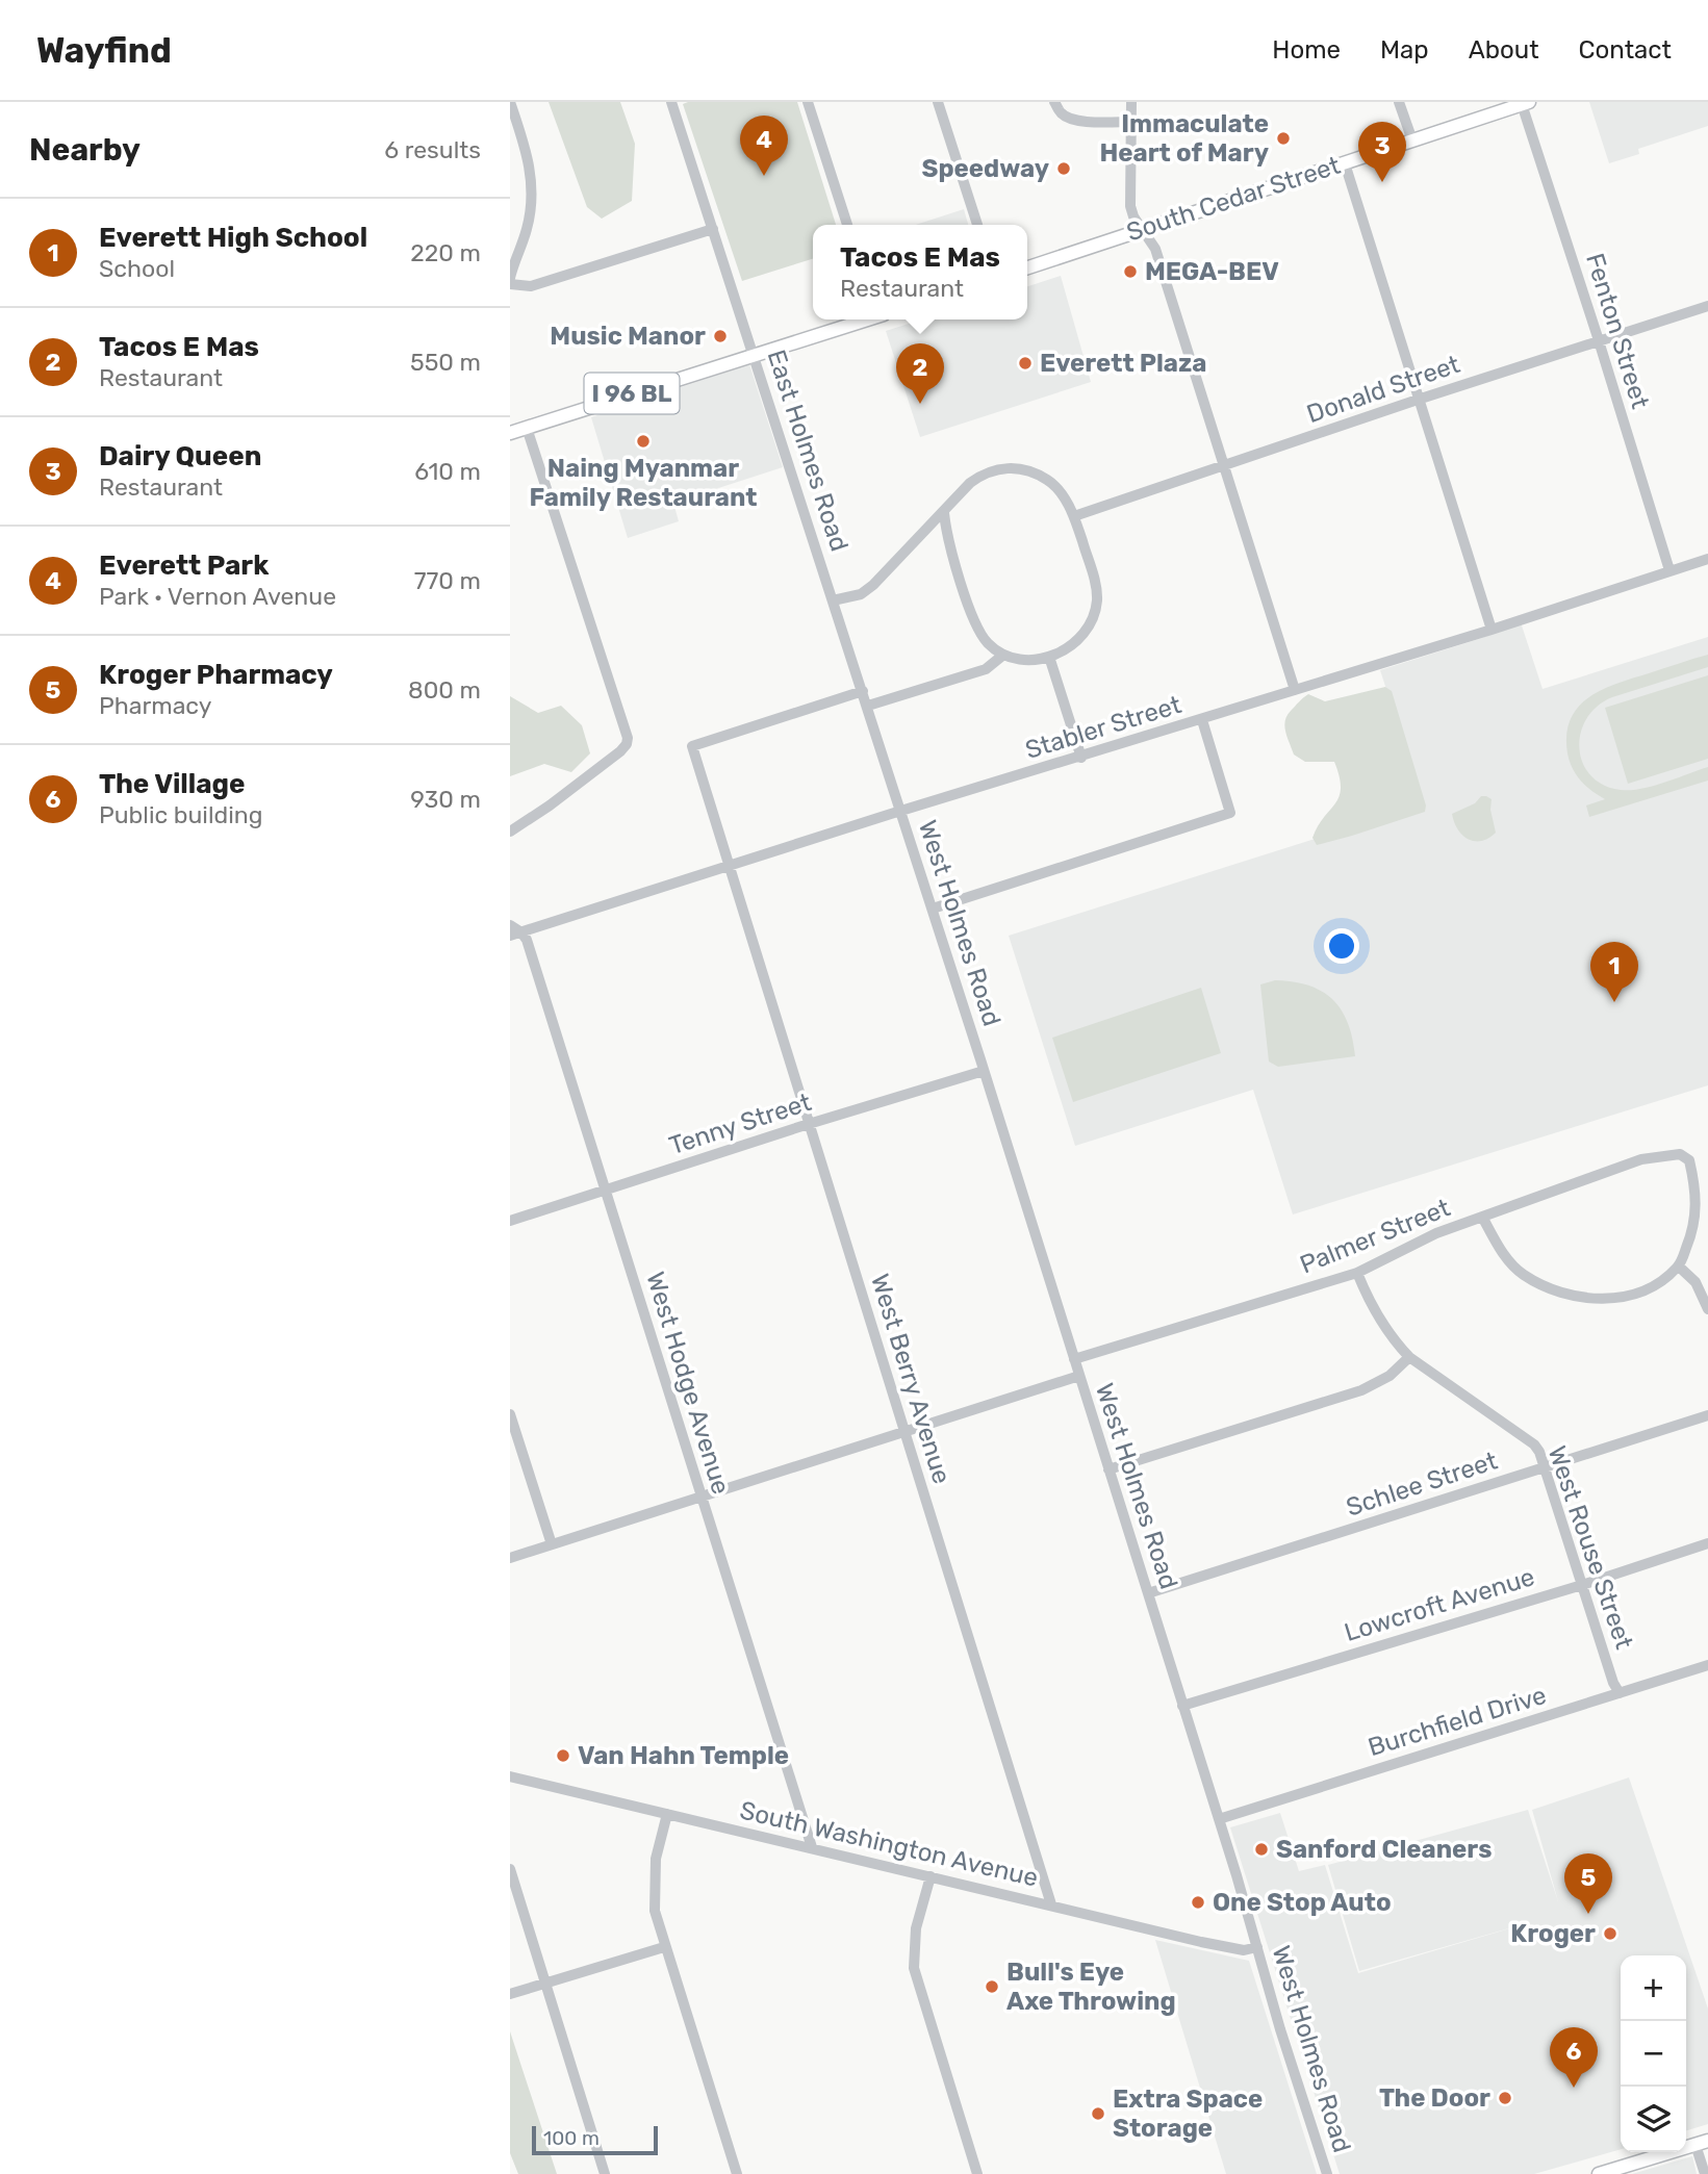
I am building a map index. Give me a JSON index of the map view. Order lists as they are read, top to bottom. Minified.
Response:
{"streets":{"main road":["South Cedar Street","I 96 BL"],"street":["Fenton Street","Donald Street","East Holmes Road","Stabler Street","West Holmes Road","Tenny Street","Palmer Street","West Berry Avenue","West Hodge Avenue","Schlee Street","West Rouse Street","Lowcroft Avenue","Burchfield Drive","South Washington Avenue"]},"crossings":[["South Cedar Street","Fenton Street"],["Fenton Street","Donald Street"],["Fenton Street","Stabler Street"],["I 96 BL","East Holmes Road"],["East Holmes Road","Stabler Street"],["East Holmes Road","West Holmes Road"],["East Holmes Road","West Berry Avenue"],["Stabler Street","West Holmes Road"],["Stabler Street","West Berry Avenue"],["Stabler Street","West Hodge Avenue"],["West Holmes Road","Tenny Street"],["West Holmes Road","Palmer Street"],["West Holmes Road","Schlee Street"],["West Holmes Road","Lowcroft Avenue"],["West Holmes Road","Burchfield Drive"],["West Holmes Road","South Washington Avenue"],["Tenny Street","West Berry Avenue"],["Tenny Street","West Hodge Avenue"],["Palmer Street","West Rouse Street"],["West Berry Avenue","South Washington Avenue"],["West Hodge Avenue","South Washington Avenue"],["Schlee Street","West Rouse Street"],["West Rouse Street","Lowcroft Avenue"],["West Rouse Street","Burchfield Drive"]],"places":["Immaculate Heart of Mary","Speedway","MEGA-BEV","Music Manor","Everett Plaza","Naing Myanmar Family Restaurant","Van Hahn Temple","Sanford Cleaners","One Stop Auto","Kroger","Bull's Eye Axe Throwing","The Door","Extra Space Storage"],"scale_bar":"100 m","page":{"header":"Wayfind","nav":["Home","Map","About","Contact"],"heading":["Nearby","6 results"],"pins":["4","3","2","1","5","6"],"list":[{"mark":"1","name":"Everett High School","note":"School","value":"220 m"},{"mark":"2","name":"Tacos E Mas","note":"Restaurant","value":"550 m"},{"mark":"3","name":"Dairy Queen","note":"Restaurant","value":"610 m"},{"mark":"4","name":"Everett Park","note":"Park · Vernon Avenue","value":"770 m"},{"mark":"5","name":"Kroger Pharmacy","note":"Pharmacy","value":"800 m"},{"mark":"6","name":"The Village","note":"Public building","value":"930 m"}],"popup":["Tacos E Mas","Restaurant"],"map_buttons":["+","−"],"scale":"100 m"}}
